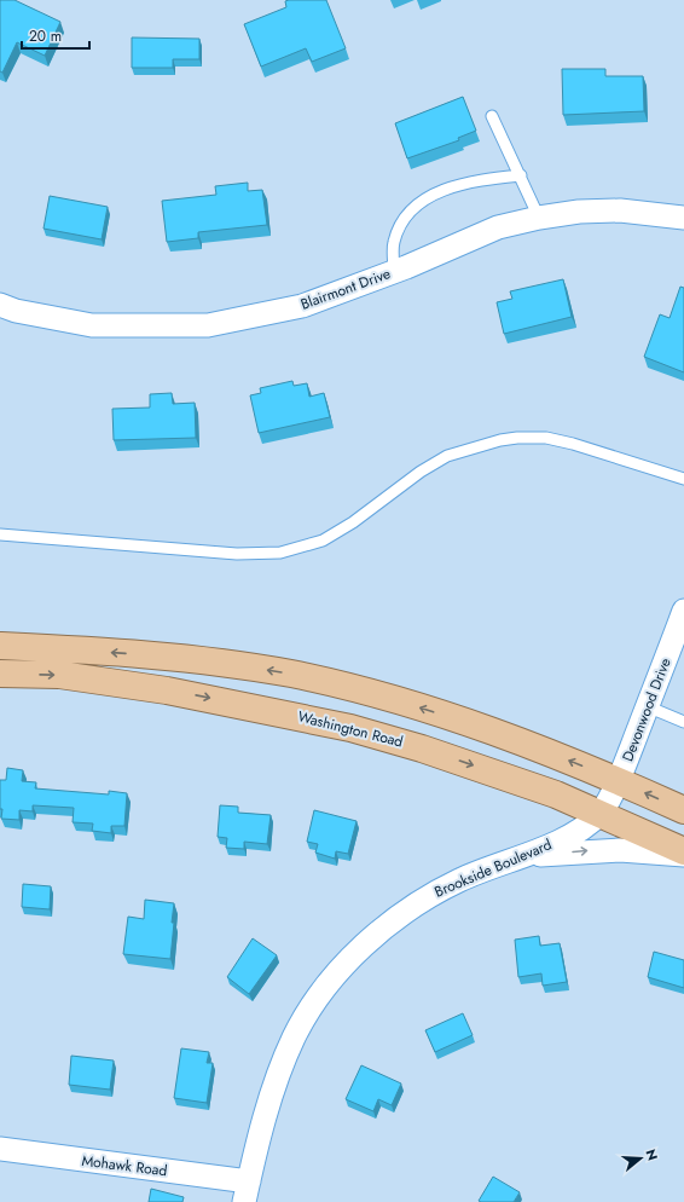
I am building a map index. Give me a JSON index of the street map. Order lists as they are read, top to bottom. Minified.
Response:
{"streets":{"main road":["Washington Road"],"street":["Blairmont Drive","Devonwood Drive","Brookside Boulevard","Mohawk Road"]},"crossings":[["Devonwood Drive","Washington Road"],["Devonwood Drive","Brookside Boulevard"],["Washington Road","Brookside Boulevard"],["Brookside Boulevard","Mohawk Road"]],"scale_bar":"20 m","north":"right"}
